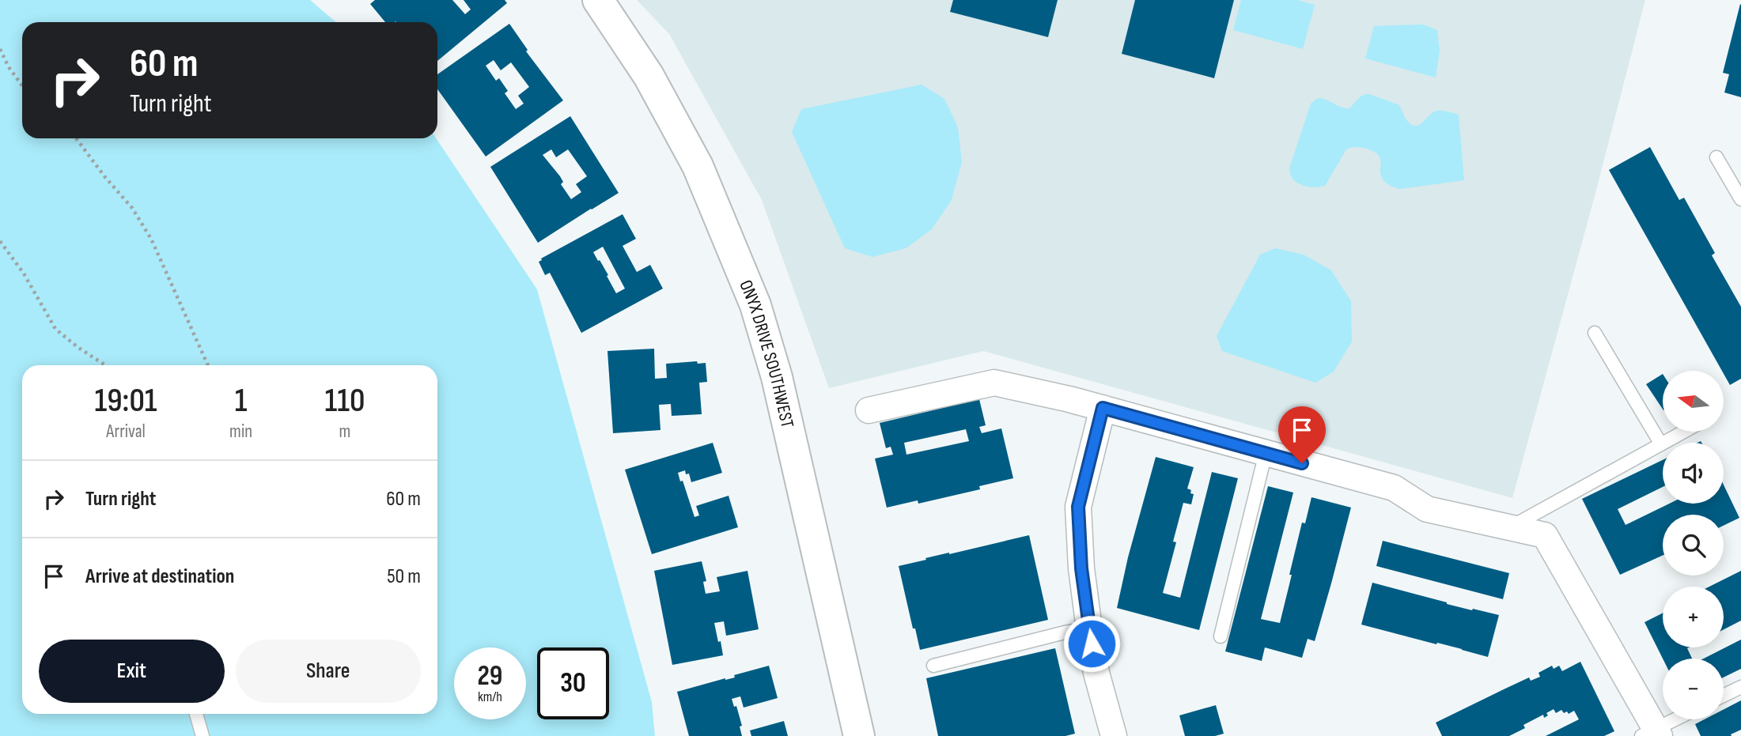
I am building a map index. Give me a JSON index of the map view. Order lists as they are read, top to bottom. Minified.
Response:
{"streets":{"street":["ONYX DRIVE SOUTHWEST"]},"north":"left","page":{"turn":["60 m","Turn right"],"eta":["19:01","Arrival","1","min","110","m"],"map_buttons":["+","−"],"list":[{"name":"Turn right","value":"60 m"},{"name":"Arrive at destination","value":"50 m"}],"buttons":["Exit","Share"],"speed":"29 km/h","limit":"30"}}
